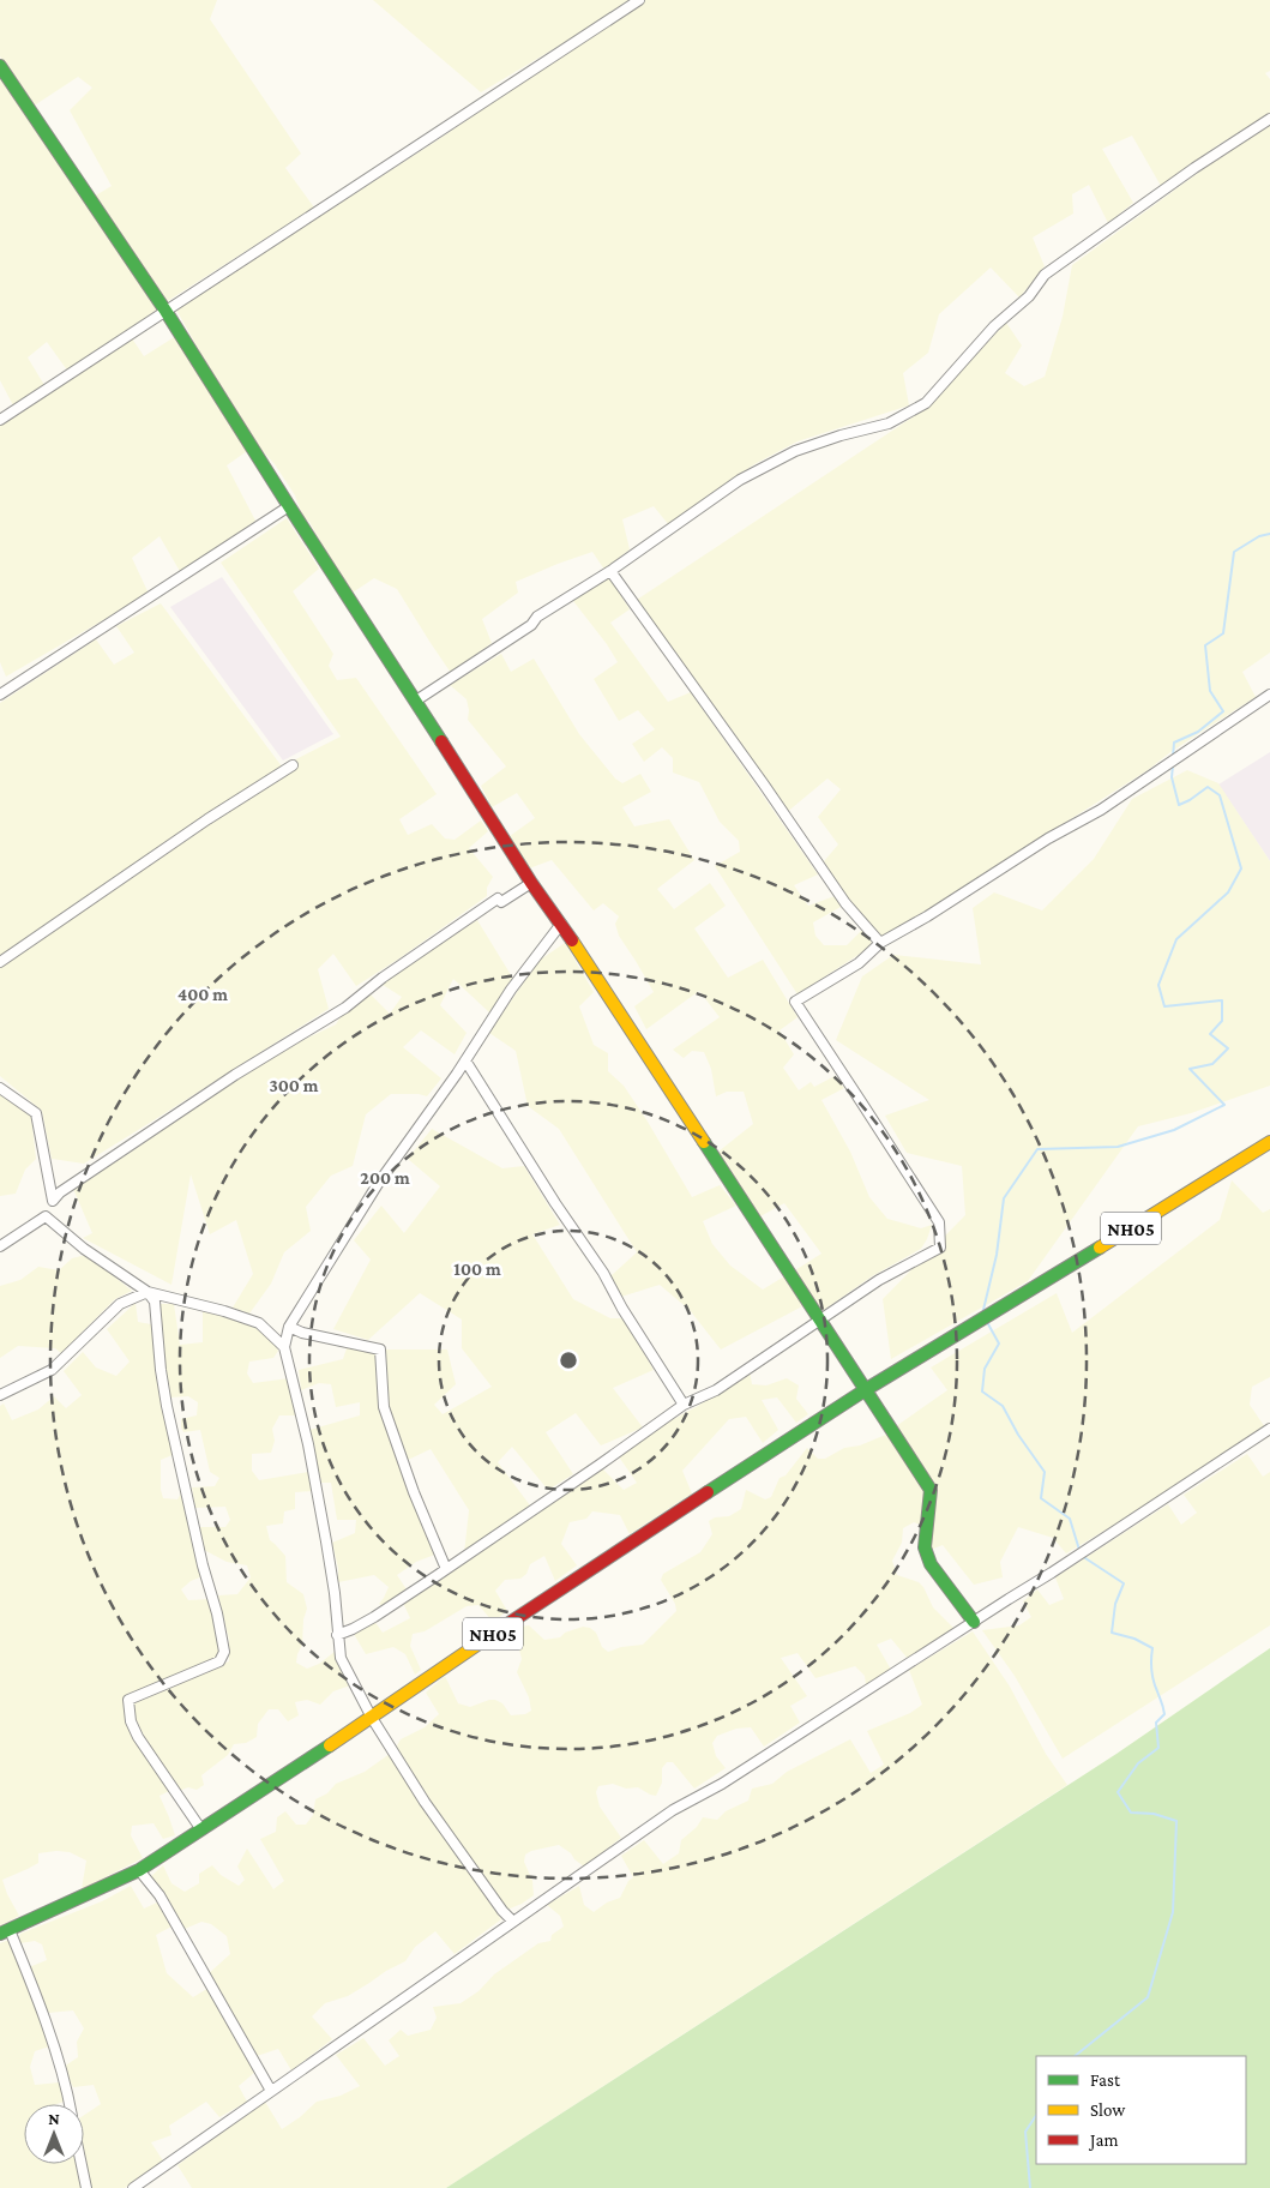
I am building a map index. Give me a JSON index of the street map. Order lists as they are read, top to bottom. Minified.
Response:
{"streets":{"street":["NH05"]},"legend":["Fast","Slow","Jam"],"north":"top","rings":["400 m","300 m","200 m","100 m"]}
